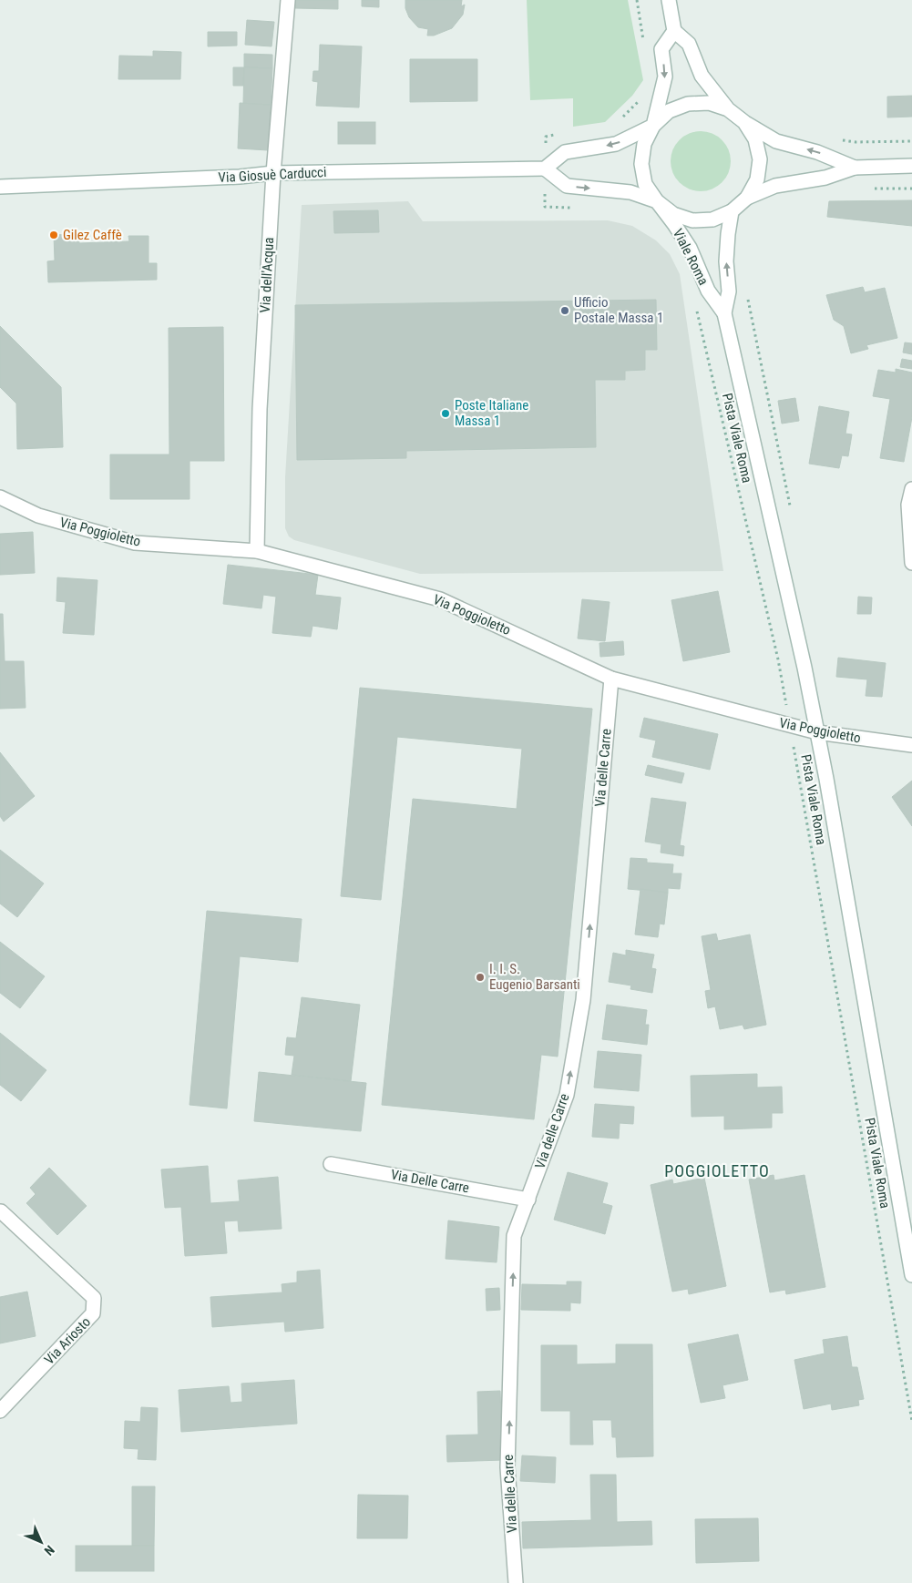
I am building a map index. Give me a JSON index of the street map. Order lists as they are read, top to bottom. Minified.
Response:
{"streets":{"street":["Via Giosuè Carducci","Viale Roma","Via dell'Acqua","Via Poggioletto","Via delle Carre","Via Delle Carre","Via Ariosto"],"path":["Pista Viale Roma"]},"crossings":[["Via Giosuè Carducci","Via dell'Acqua"],["Via dell'Acqua","Via Poggioletto"],["Pista Viale Roma","Via Poggioletto"],["Via Poggioletto","Via delle Carre"],["Via delle Carre","Via Delle Carre"]],"one_way":["Via delle Carre"],"districts":["POGGIOLETTO"],"places":["Gilez Caffè","Ufficio Postale Massa 1","Poste Italiane Massa 1","I. I. S. Eugenio Barsanti"],"north":"bottom right"}
